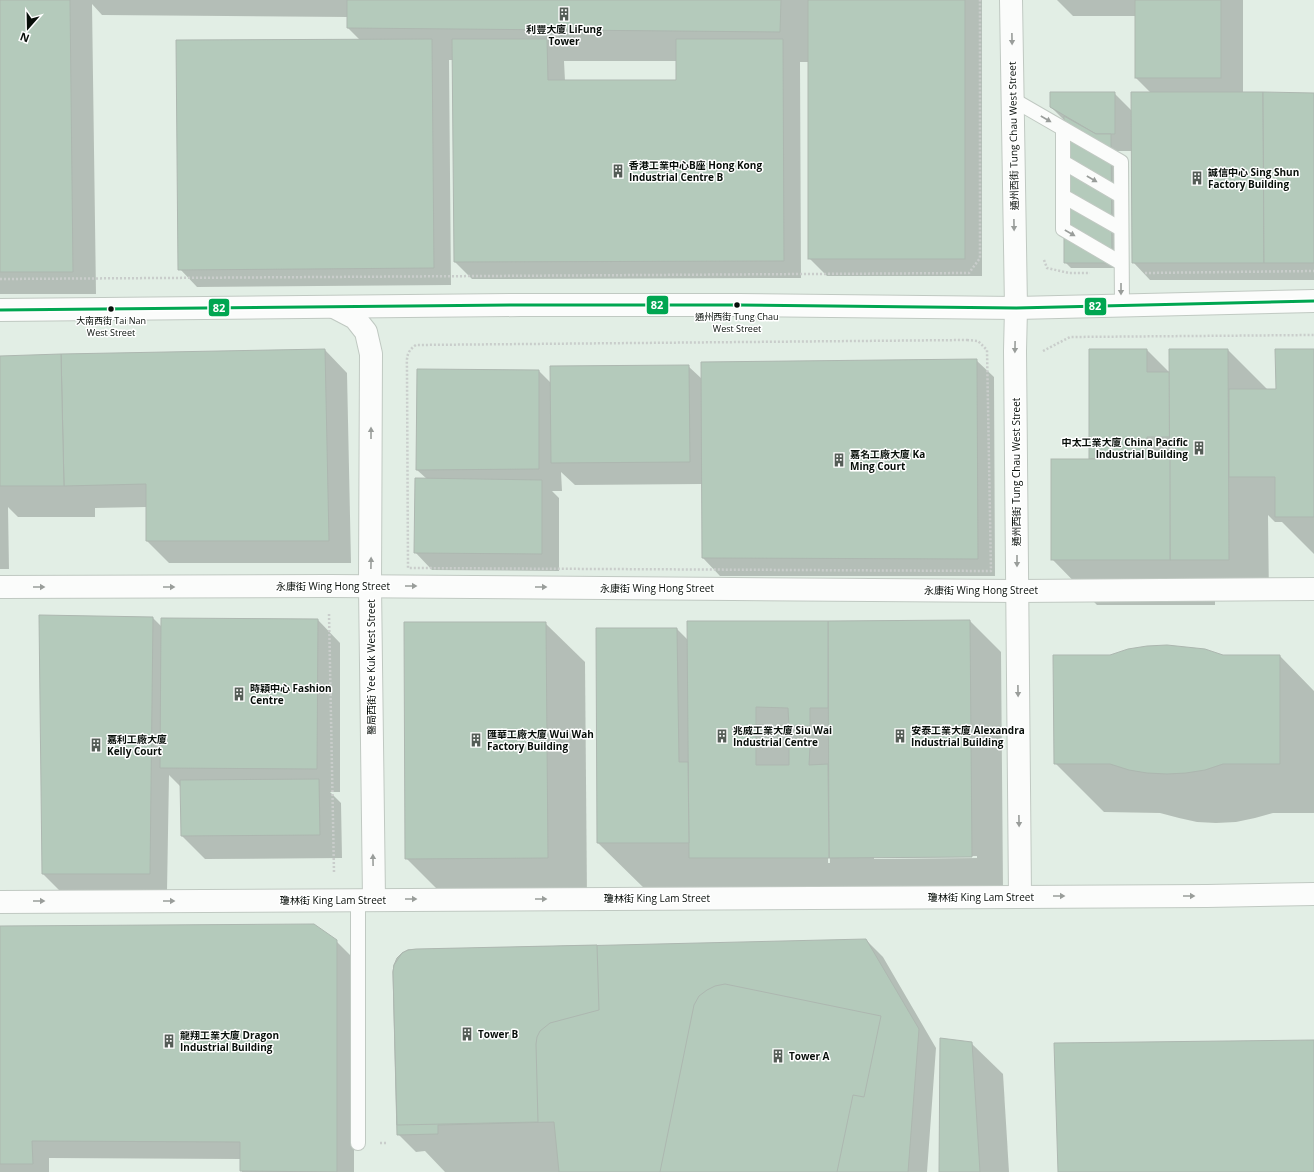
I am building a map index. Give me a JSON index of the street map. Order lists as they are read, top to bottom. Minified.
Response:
{"streets":{"street":["通州西街 Tung Chau West Street","永康街 Wing Hong Street","醫局西街 Yee Kuk West Street","瓊林街 King Lam Street"]},"crossings":[["通州西街 Tung Chau West Street","永康街 Wing Hong Street"],["通州西街 Tung Chau West Street","瓊林街 King Lam Street"],["永康街 Wing Hong Street","醫局西街 Yee Kuk West Street"],["醫局西街 Yee Kuk West Street","瓊林街 King Lam Street"]],"one_way":["通州西街 Tung Chau West Street","永康街 Wing Hong Street","醫局西街 Yee Kuk West Street","瓊林街 King Lam Street"],"places":{"building":["利豐大廈 LiFung Tower","香港工業中心B座 Hong Kong Industrial Centre B","誠信中心 Sing Shun Factory Building","中太工業大廈 China Pacific Industrial Building","嘉名工廠大廈 Ka Ming Court","時穎中心 Fashion Centre","兆威工業大廈 Siu Wai Industrial Centre","安泰工業大廈 Alexandra Industrial Building","匯華工廠大廈 Wui Wah Factory Building","嘉利工廠大廈 Kelly Court","Tower B","龍翔工業大廈 Dragon Industrial Building","Tower A"],"other":["通州西街 Tung Chau West Street","大南西街 Tai Nan West Street"]},"lines":["transit line 82"],"north":"bottom"}
